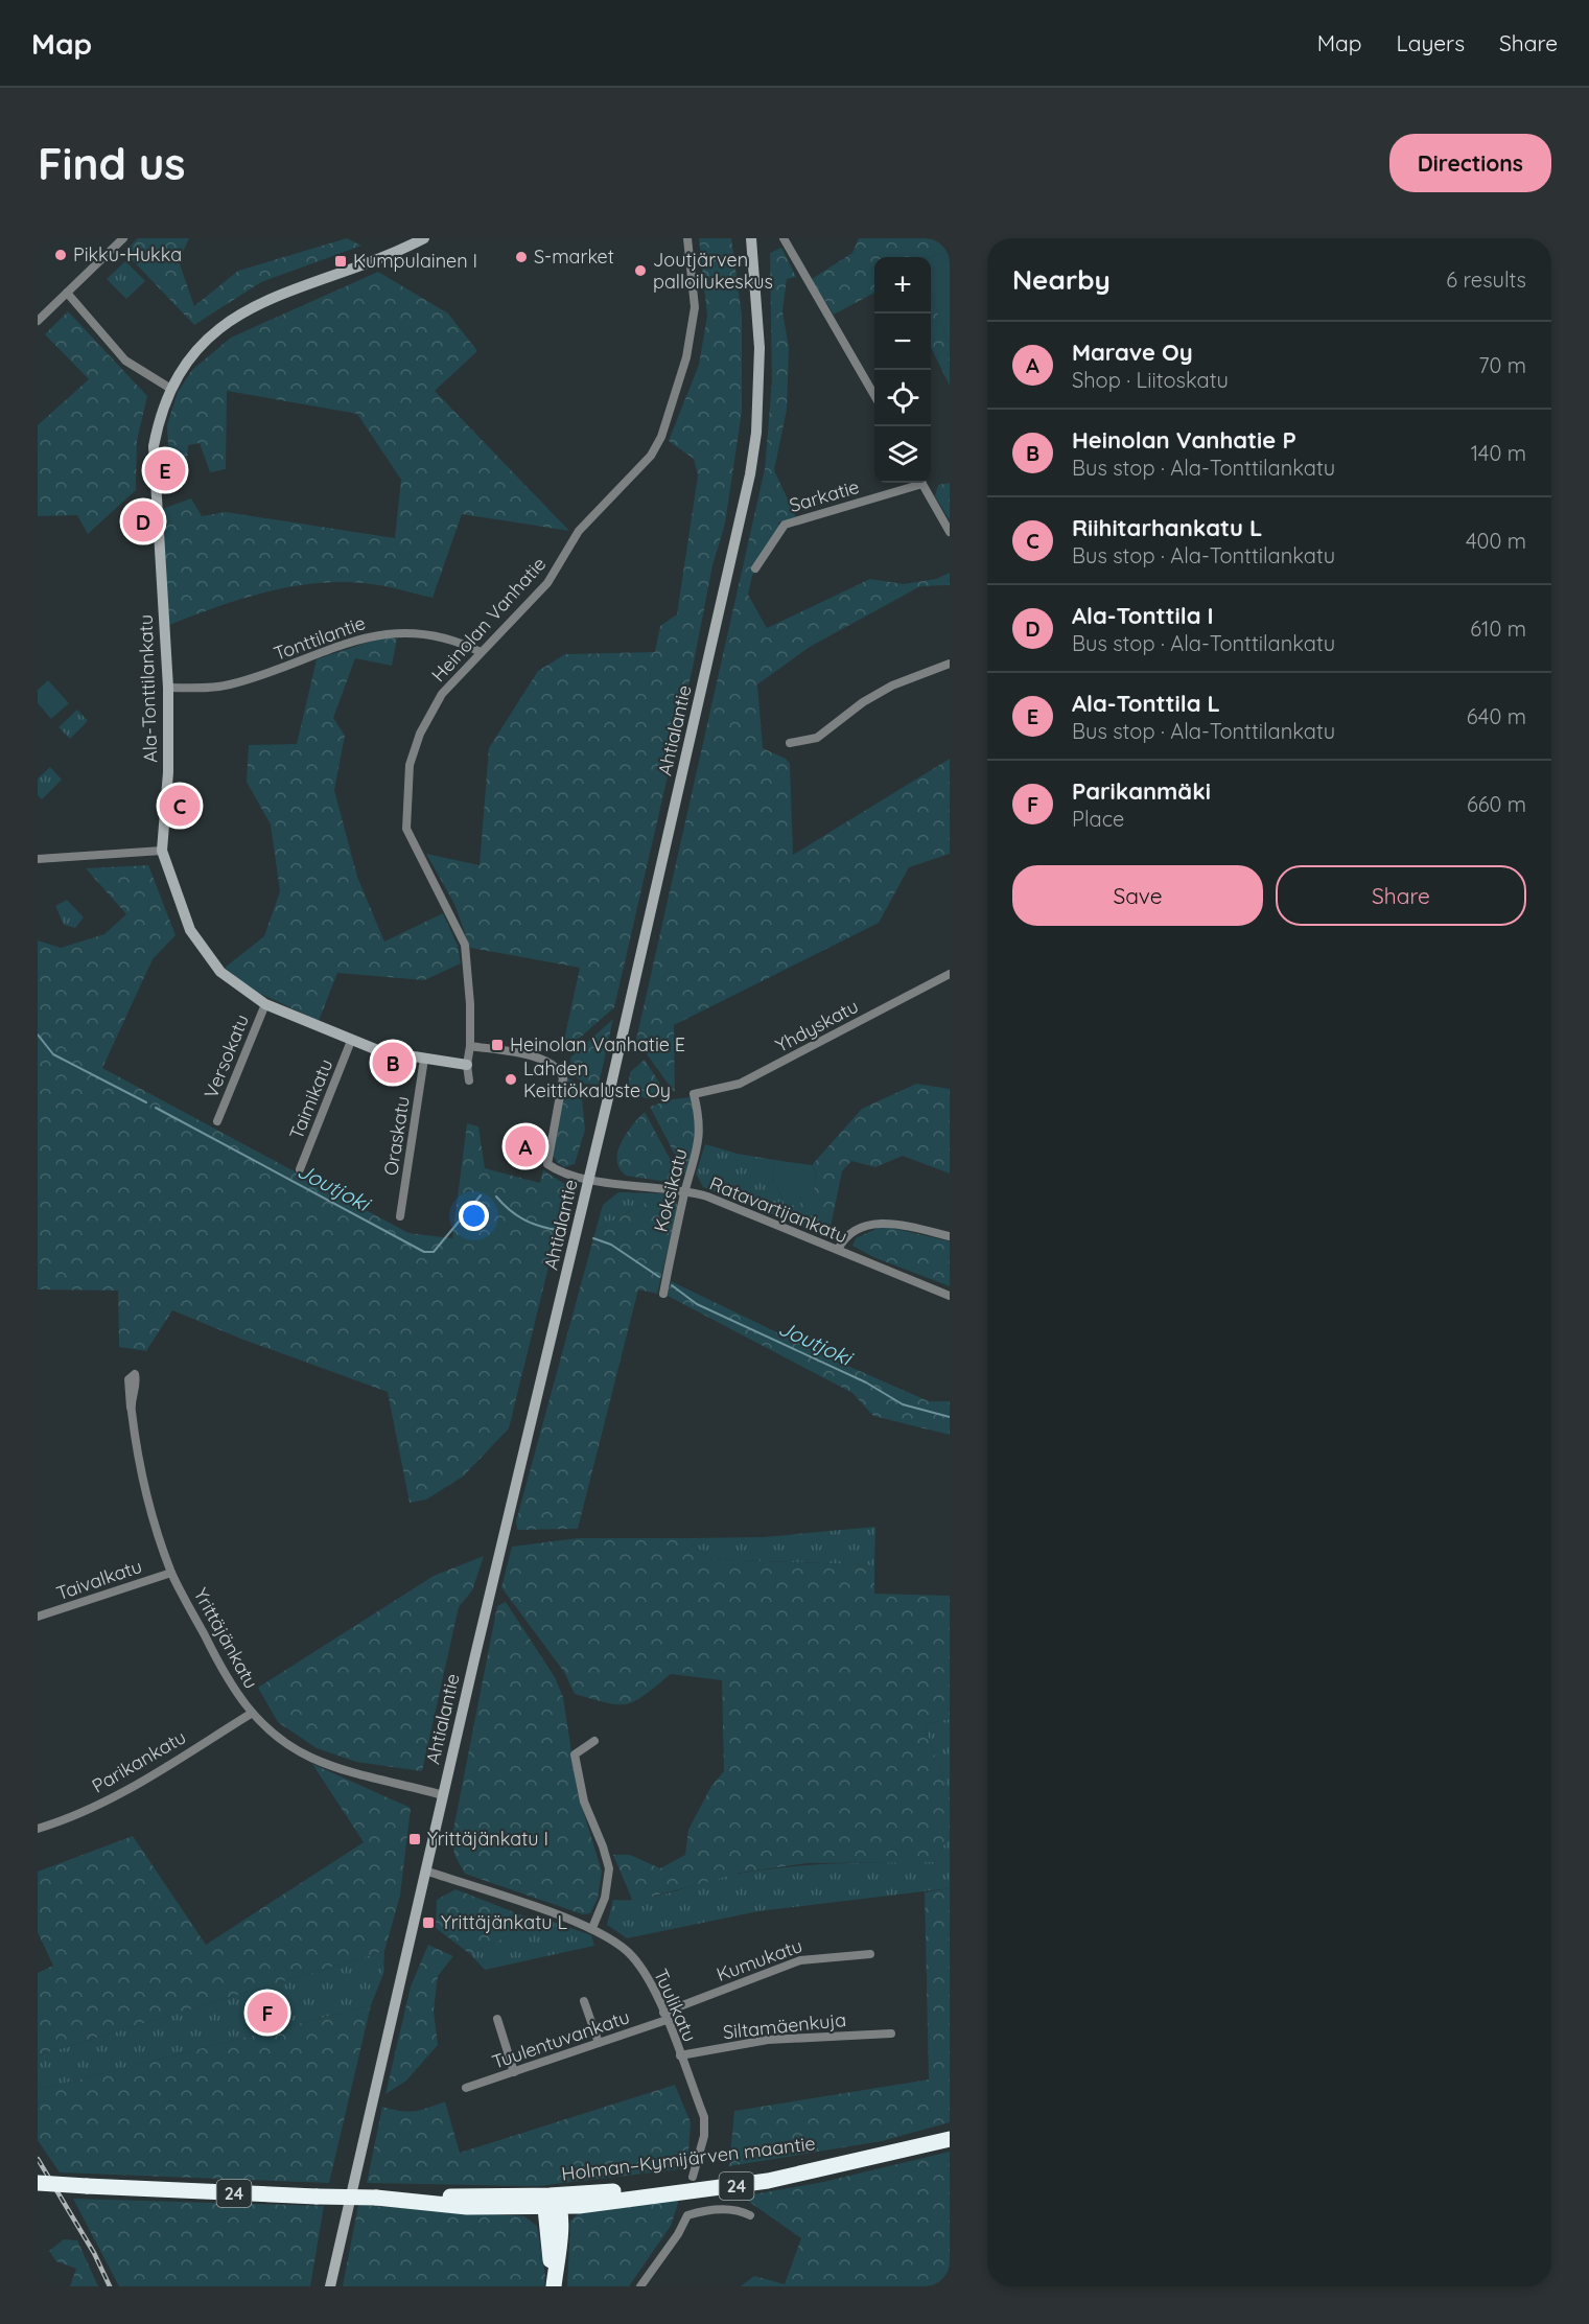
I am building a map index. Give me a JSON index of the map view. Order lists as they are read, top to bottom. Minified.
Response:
{"streets":{"highway":["Holman–Kymijärven maantie","24"],"main road":["Ala-Tonttilankatu","Ahtialantie"],"street":["Sarkatie","Heinolan Vanhatie","Tonttilantie","Yhdyskatu","Versokatu","Taimikatu","Oraskatu","Koksikatu","Ratavartijankatu","Taivalkatu","Yrittäjänkatu","Parikankatu","Kumukatu","Tuulikatu","Siltamäenkuja","Tuulentuvankatu"]},"crossings":[["Heinolan Vanhatie","Tonttilantie"],["Heinolan Vanhatie","Ala-Tonttilankatu"],["Heinolan Vanhatie","Ratavartijankatu"],["Tonttilantie","Ala-Tonttilankatu"],["Ala-Tonttilankatu","Versokatu"],["Ala-Tonttilankatu","Taimikatu"],["Ala-Tonttilankatu","Oraskatu"],["Ahtialantie","Ratavartijankatu"],["Ahtialantie","Yrittäjänkatu"],["Ahtialantie","Tuulikatu"],["Yhdyskatu","Koksikatu"],["Koksikatu","Ratavartijankatu"],["Taivalkatu","Yrittäjänkatu"],["Yrittäjänkatu","Parikankatu"],["Kumukatu","Tuulikatu"],["Kumukatu","Tuulentuvankatu"],["Tuulikatu","Siltamäenkuja"],["Tuulikatu","Tuulentuvankatu"]],"water":["Joutjoki"],"places":{"other":["Pikku-Hukka","S-market","Joutjärven palloilukeskus","Lahden Keittiökaluste Oy"],"transit":["Kumpulainen I","Heinolan Vanhatie E","Yrittäjänkatu I","Yrittäjänkatu L"]},"page":{"header":"Map","nav":["Map","Layers","Share"],"buttons":["Directions",["Save","Share"]],"title":"Find us","heading":["Nearby","6 results"],"map_buttons":["+","−"],"list":[{"mark":"A","name":"Marave Oy","note":"Shop · Liitoskatu","value":"70 m"},{"mark":"B","name":"Heinolan Vanhatie P","note":"Bus stop · Ala-Tonttilankatu","value":"140 m"},{"mark":"C","name":"Riihitarhankatu L","note":"Bus stop · Ala-Tonttilankatu","value":"400 m"},{"mark":"D","name":"Ala-Tonttila I","note":"Bus stop · Ala-Tonttilankatu","value":"610 m"},{"mark":"E","name":"Ala-Tonttila L","note":"Bus stop · Ala-Tonttilankatu","value":"640 m"},{"mark":"F","name":"Parikanmäki","note":"Place","value":"660 m"}],"pins":["E","D","C","B","A","F"]}}
